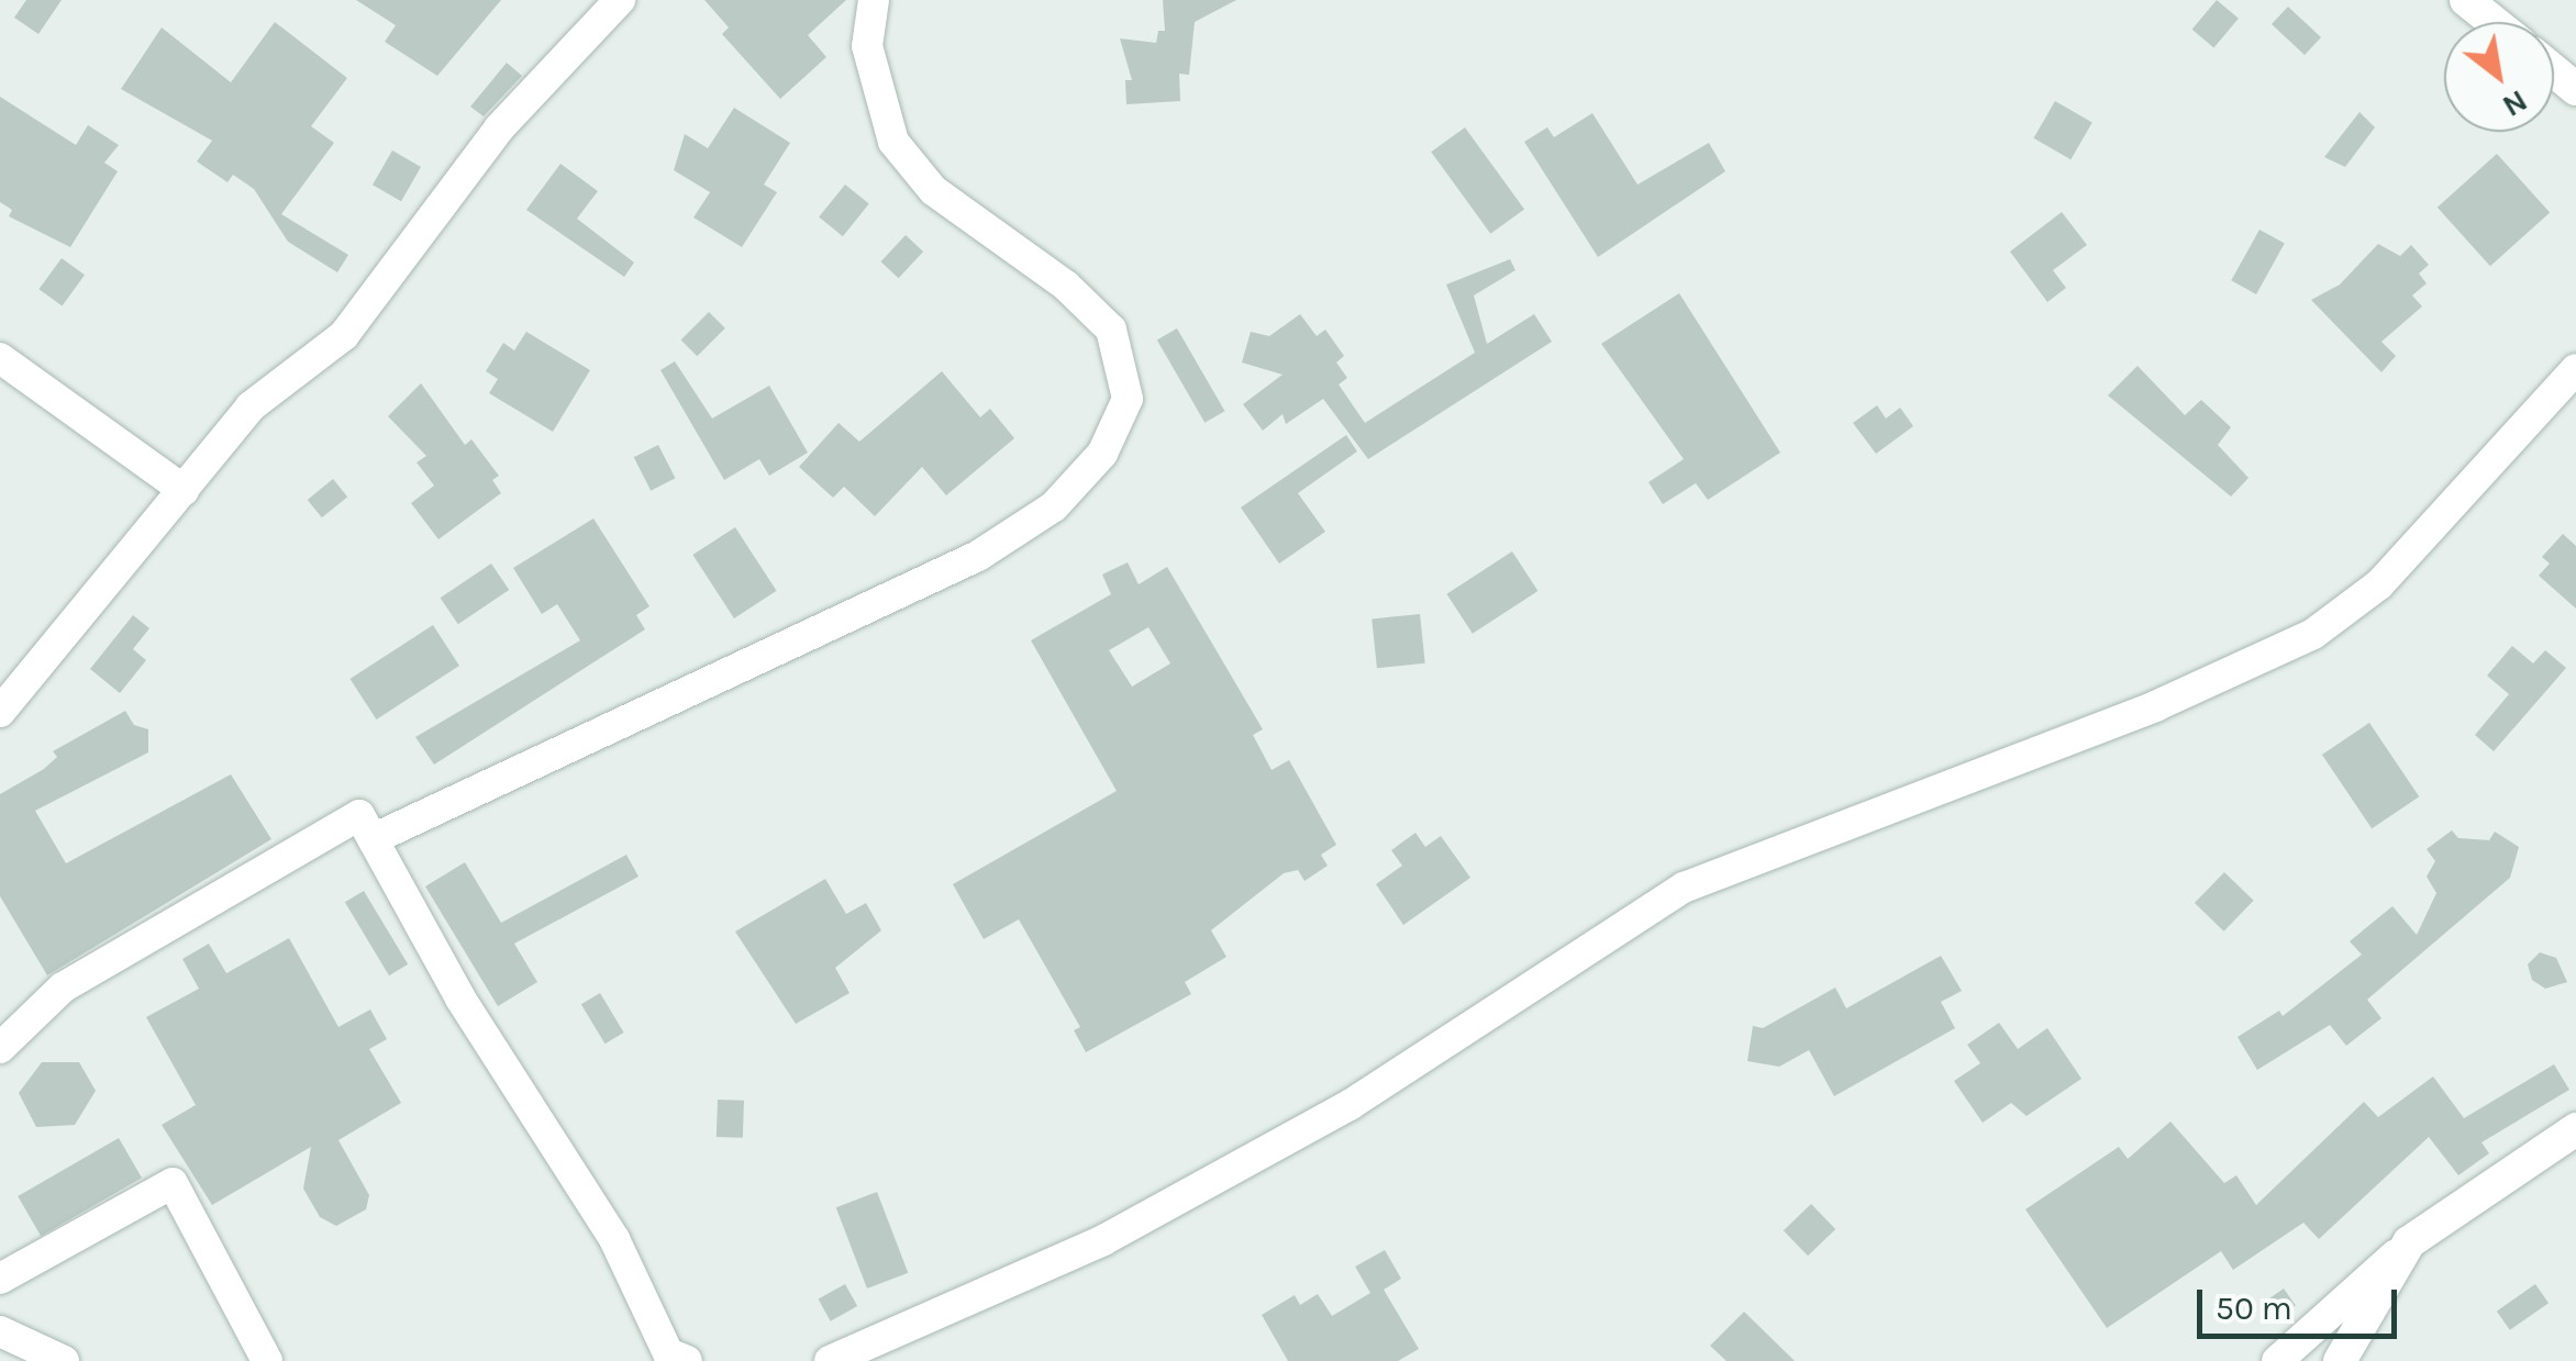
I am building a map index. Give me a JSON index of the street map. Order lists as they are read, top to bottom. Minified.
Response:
{"scale_bar":"50 m","north":"bottom right"}
